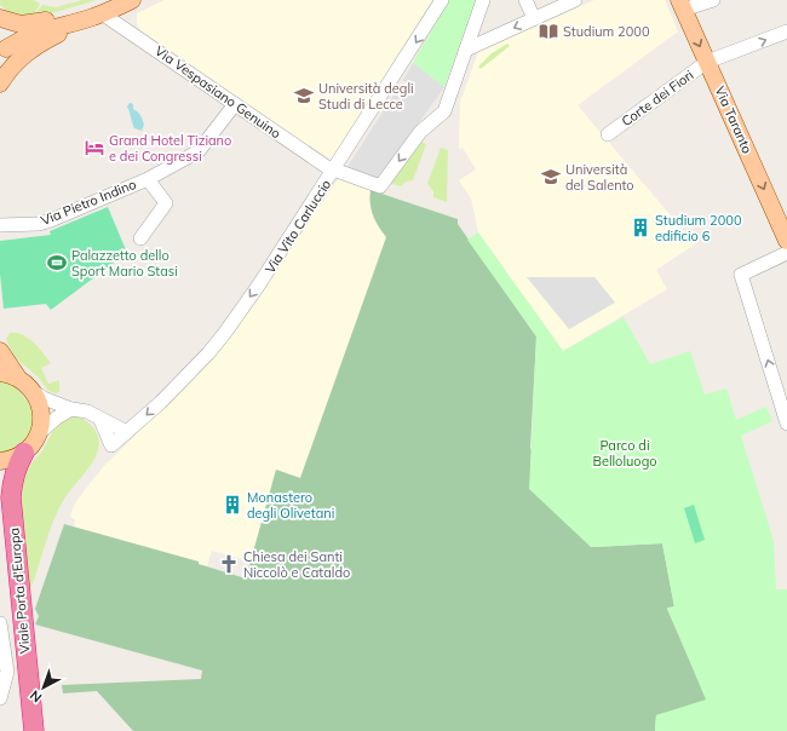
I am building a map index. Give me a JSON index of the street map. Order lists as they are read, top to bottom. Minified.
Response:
{"streets":{"highway":["Viale Porta d'Europa"],"main road":["Via Taranto"],"street":["Via Vespasiano Genuino","Corte dei Fiori","Via Pietro Indino","Via Vito Carluccio"]},"crossings":[["Via Vespasiano Genuino","Via Pietro Indino"],["Via Vespasiano Genuino","Via Vito Carluccio"],["Corte dei Fiori","Via Taranto"]],"one_way":["Via Vespasiano Genuino","Via Taranto","Via Vito Carluccio"],"parks":["Parco di Belloluogo"],"places":{"library":["Studium 2000"],"school or university":["Università degli Studi di Lecce","Università del Salento"],"hotel":["Grand Hotel Tiziano e dei Congressi"],"building":["Studium 2000 edificio 6","Monastero degli Olivetani"],"sports":["Palazzetto dello Sport Mario Stasi"],"church":["Chiesa dei Santi Niccolò e Cataldo"]},"north":"bottom left"}
